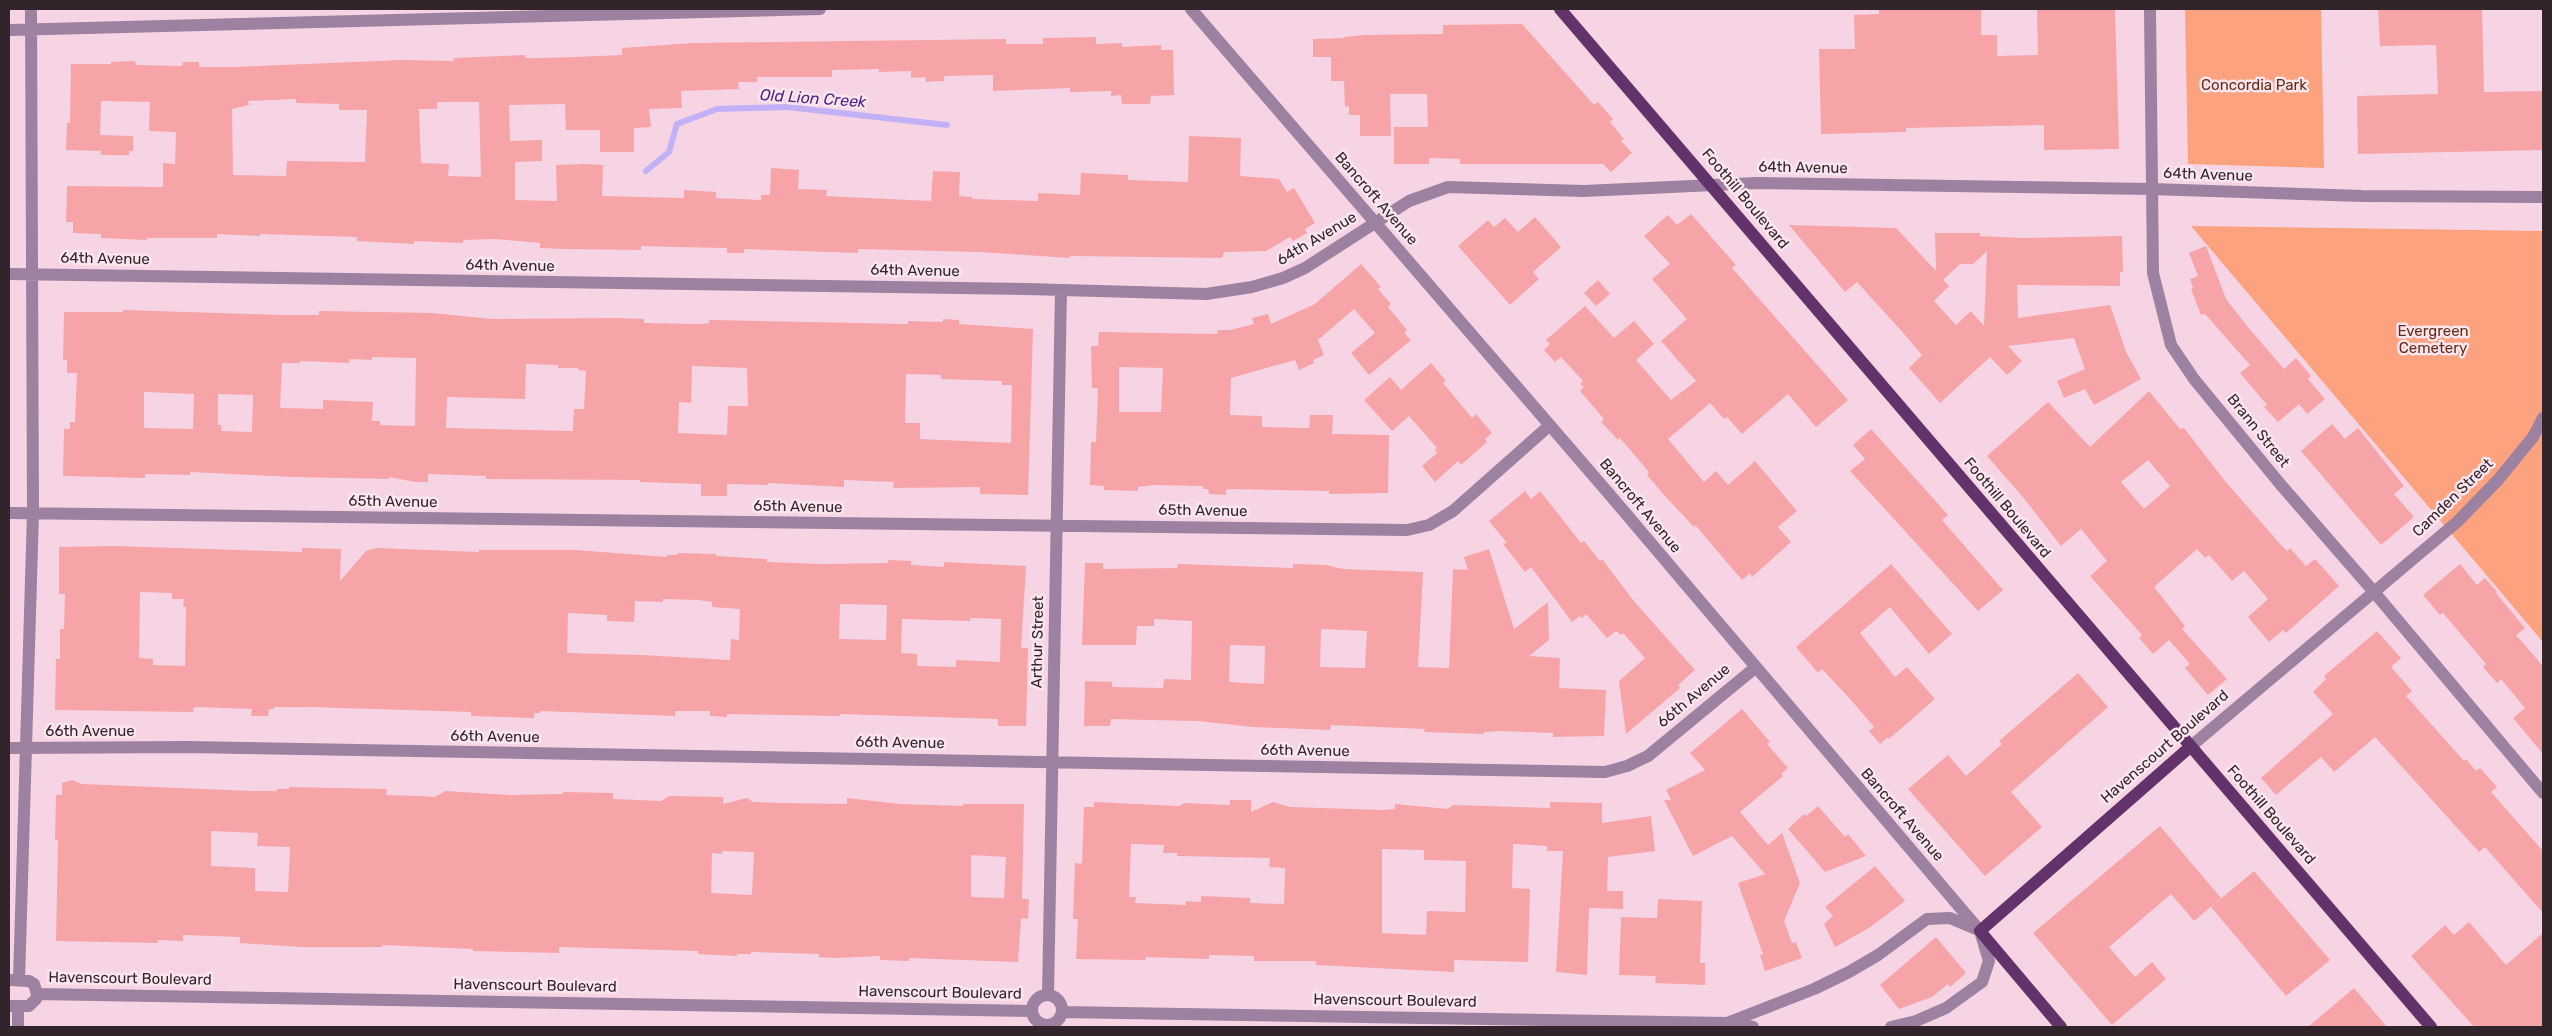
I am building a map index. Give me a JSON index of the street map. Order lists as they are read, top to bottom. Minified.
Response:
{"streets":{"main road":["Bancroft Avenue","Foothill Boulevard","Havenscourt Boulevard"],"street":["64th Avenue","Brann Street","Camden Street","65th Avenue","Arthur Street","66th Avenue"]},"crossings":[["64th Avenue","Bancroft Avenue"],["64th Avenue","Foothill Boulevard"],["64th Avenue","Brann Street"],["64th Avenue","Arthur Street"],["Bancroft Avenue","65th Avenue"],["Bancroft Avenue","66th Avenue"],["Bancroft Avenue","Havenscourt Boulevard"],["Foothill Boulevard","Havenscourt Boulevard"],["Brann Street","Camden Street"],["Brann Street","Havenscourt Boulevard"],["Camden Street","Havenscourt Boulevard"],["65th Avenue","Arthur Street"],["Arthur Street","66th Avenue"],["Arthur Street","Havenscourt Boulevard"]],"water":["Old Lion Creek"],"parks":["Concordia Park","Evergreen Cemetery"]}
